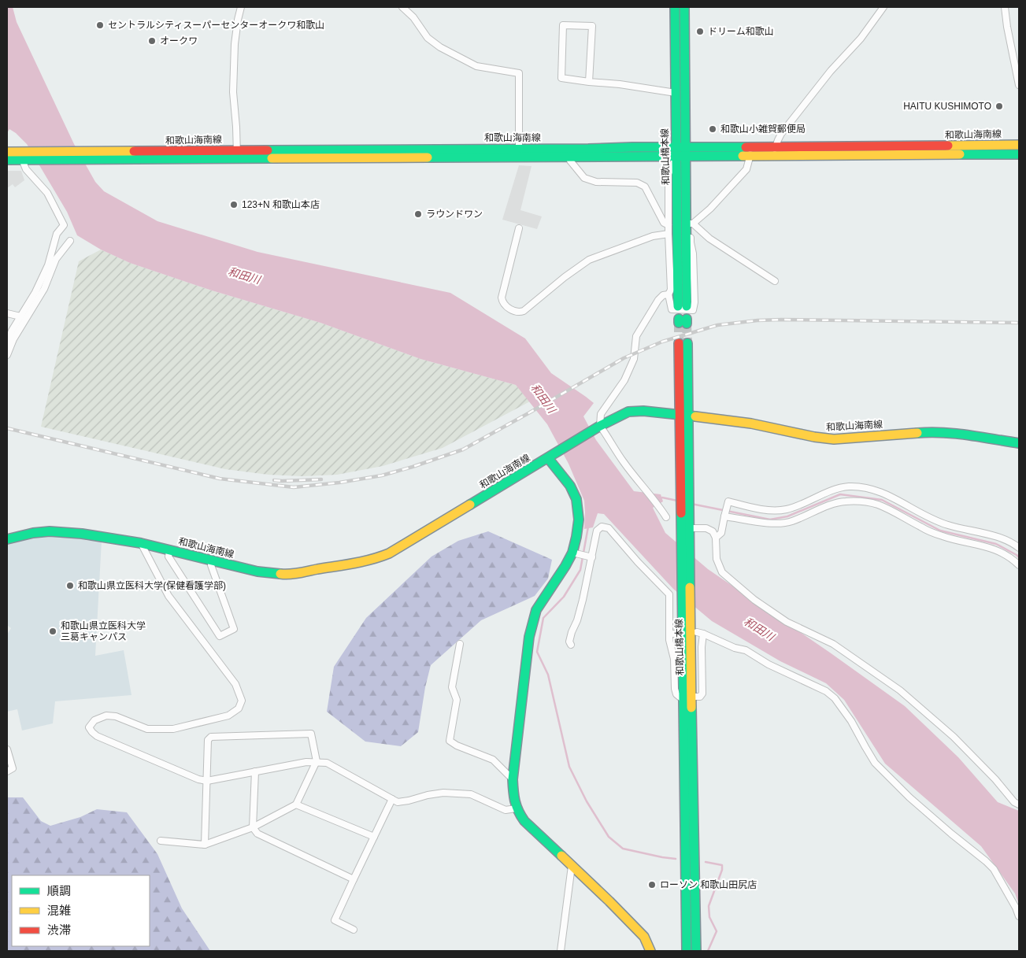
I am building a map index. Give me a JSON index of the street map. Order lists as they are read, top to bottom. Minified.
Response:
{"streets":{"main road":["和歌山海南線","和歌山橋本線"]},"crossings":[["和歌山海南線","和歌山橋本線"]],"water":["和田川"],"places":["セントラルシティスーパーセンターオークワ和歌山","ドリーム和歌山","オークワ","HAITU KUSHIMOTO","和歌山小雑賀郵便局","123+N 和歌山本店","ラウンドワン","和歌山県立医科大学(保健看護学部)","和歌山県立医科大学 三葛キャンパス","ローソン 和歌山田尻店"],"legend":["順調","混雑","渋滞"]}
